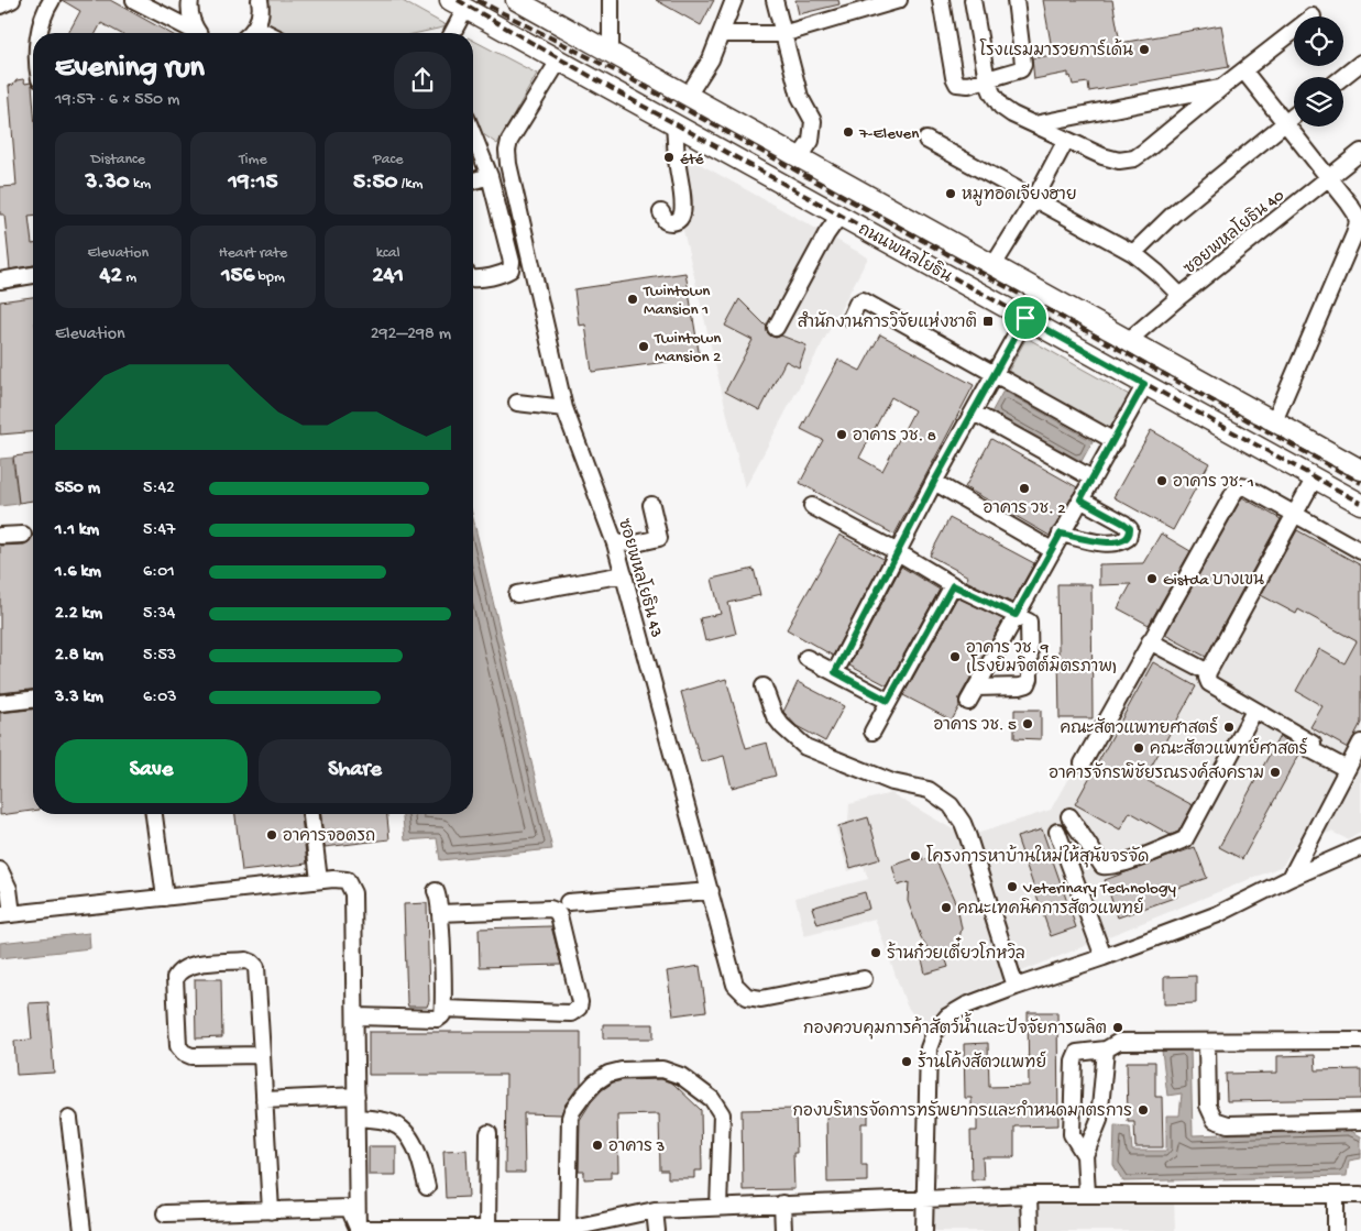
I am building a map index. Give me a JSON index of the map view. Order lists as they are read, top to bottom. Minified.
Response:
{"streets":{"main road":["ถนนพหลโยธิน"],"street":["ซอยพหลโยธิน 40","ซอยพหลโยธิน 43"]},"crossings":[["ซอยพหลโยธิน 40","ถนนพหลโยธิน"],["ถนนพหลโยธิน","ซอยพหลโยธิน 43"]],"places":{"other":["โรงแรมมารวยการ์เด้น","7-Eleven","été","หมูทอดเจียงฮาย","Twintown Mansion 1","Twintown Mansion 2","อาคาร วช. 8","อาคาร วช. 1","อาคาร วช. 2","Gistda บางเขน","อาคาร วช. 9 (โรงยิมจิตต์มิตรภาพ)","อาคาร วช. 5","คณะสัตวแพทยศาสตร์","คณะสัตวแพทย์ศาสตร์","อาคารจักรพิชัยรณรงค์สงคราม","อาคารจอดรถ","โครงการหาบ้านใหม่ให้สุนัขจรจัด","Veterinary Technology","คณะเทคนิคการสัตวแพทย์","ร้านก๋วยเตี๋ยวโกหวิล","กองควบคุมการค้าสัตว์น้ำและปัจจัยการผลิต","ร้านโค้งสัตวแพทย์","กองบริหารจัดการทรัพยากรและกำหนดมาตรการ","อาคาร 3"],"transit":["สำนักงานการวิจัยแห่งชาติ"]},"page":{"heading":["Evening run","19:57 · 6 × 550 m"],"stats":[["Distance","3.30 km"],["Time","19:15"],["Pace","5:50 /km"],["Elevation","42 m"],["Heart rate","156 bpm"],["kcal","241"]],"chart":["Elevation","292–298 m"],"list":[{"name":"550 m","note":"5:42"},{"name":"1.1 km","note":"5:47"},{"name":"1.6 km","note":"6:01"},{"name":"2.2 km","note":"5:34"},{"name":"2.8 km","note":"5:53"},{"name":"3.3 km","note":"6:03"}],"buttons":["Save","Share"]}}
